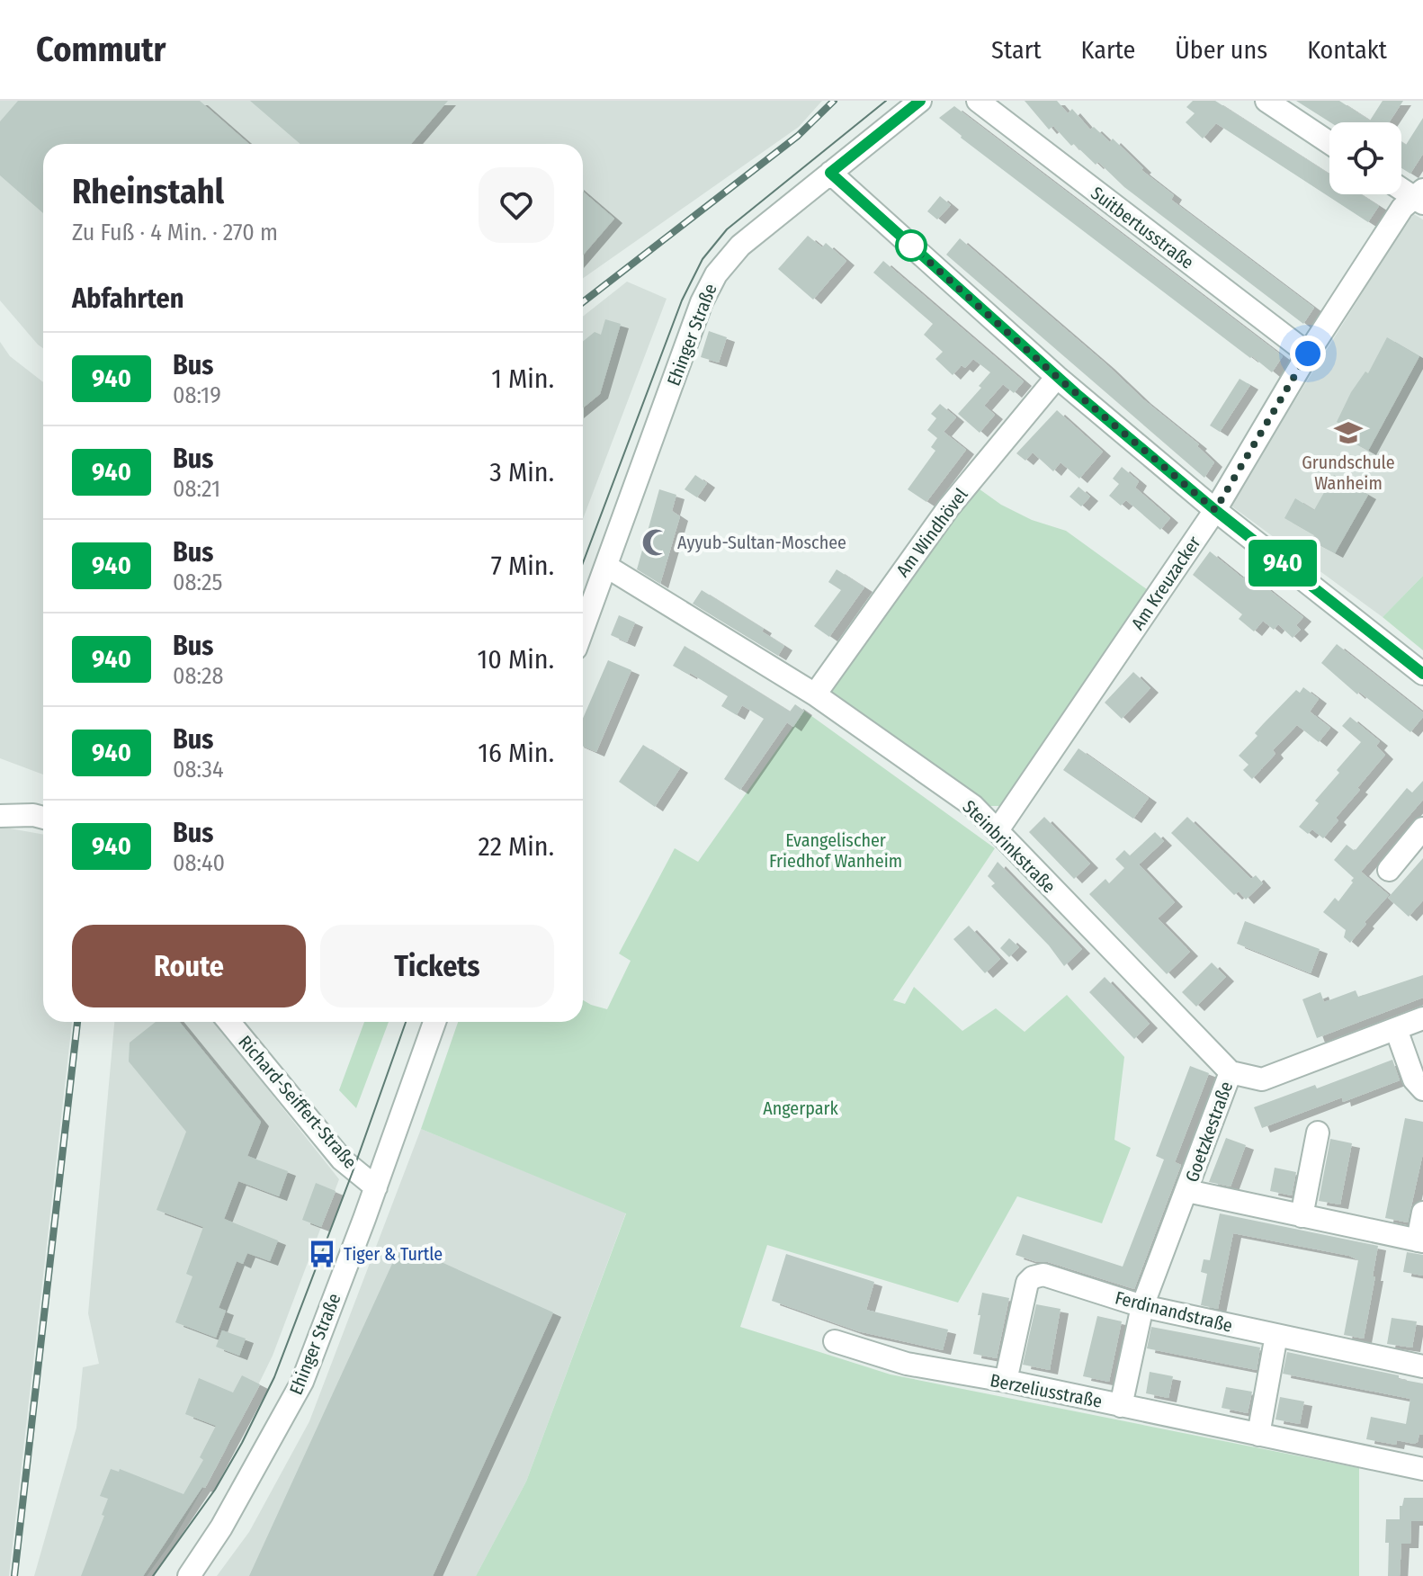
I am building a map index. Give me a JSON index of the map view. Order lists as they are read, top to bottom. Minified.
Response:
{"streets":{"street":["Suitbertusstraße","Ehinger Straße","Am Windhövel","Am Kreuzacker","Steinbrinkstraße","Richard-Seiffert-Straße","Goetzkestraße","Ferdinandstraße","Berzeliusstraße"]},"crossings":[["Suitbertusstraße","Am Kreuzacker"],["Ehinger Straße","Steinbrinkstraße"],["Ehinger Straße","Richard-Seiffert-Straße"],["Am Windhövel","Steinbrinkstraße"],["Am Kreuzacker","Steinbrinkstraße"],["Steinbrinkstraße","Goetzkestraße"],["Goetzkestraße","Ferdinandstraße"],["Goetzkestraße","Berzeliusstraße"],["Ferdinandstraße","Berzeliusstraße"]],"parks":["Evangelischer Friedhof Wanheim","Angerpark"],"places":{"school or university":["Grundschule Wanheim"],"mosque":["Ayyub-Sultan-Moschee"],"bus stop":["Tiger & Turtle"]},"lines":["bus line 940"],"page":{"header":"Commutr","nav":["Start","Karte","Über uns","Kontakt"],"on_map":"940","heading":[["Rheinstahl","Zu Fuß · 4 Min. · 270 m"],"Abfahrten"],"list":[{"mark":"940","name":"Bus","note":"08:19","value":"1 Min."},{"mark":"940","name":"Bus","note":"08:21","value":"3 Min."},{"mark":"940","name":"Bus","note":"08:25","value":"7 Min."},{"mark":"940","name":"Bus","note":"08:28","value":"10 Min."},{"mark":"940","name":"Bus","note":"08:34","value":"16 Min."},{"mark":"940","name":"Bus","note":"08:40","value":"22 Min."}],"buttons":["Route","Tickets"]}}
